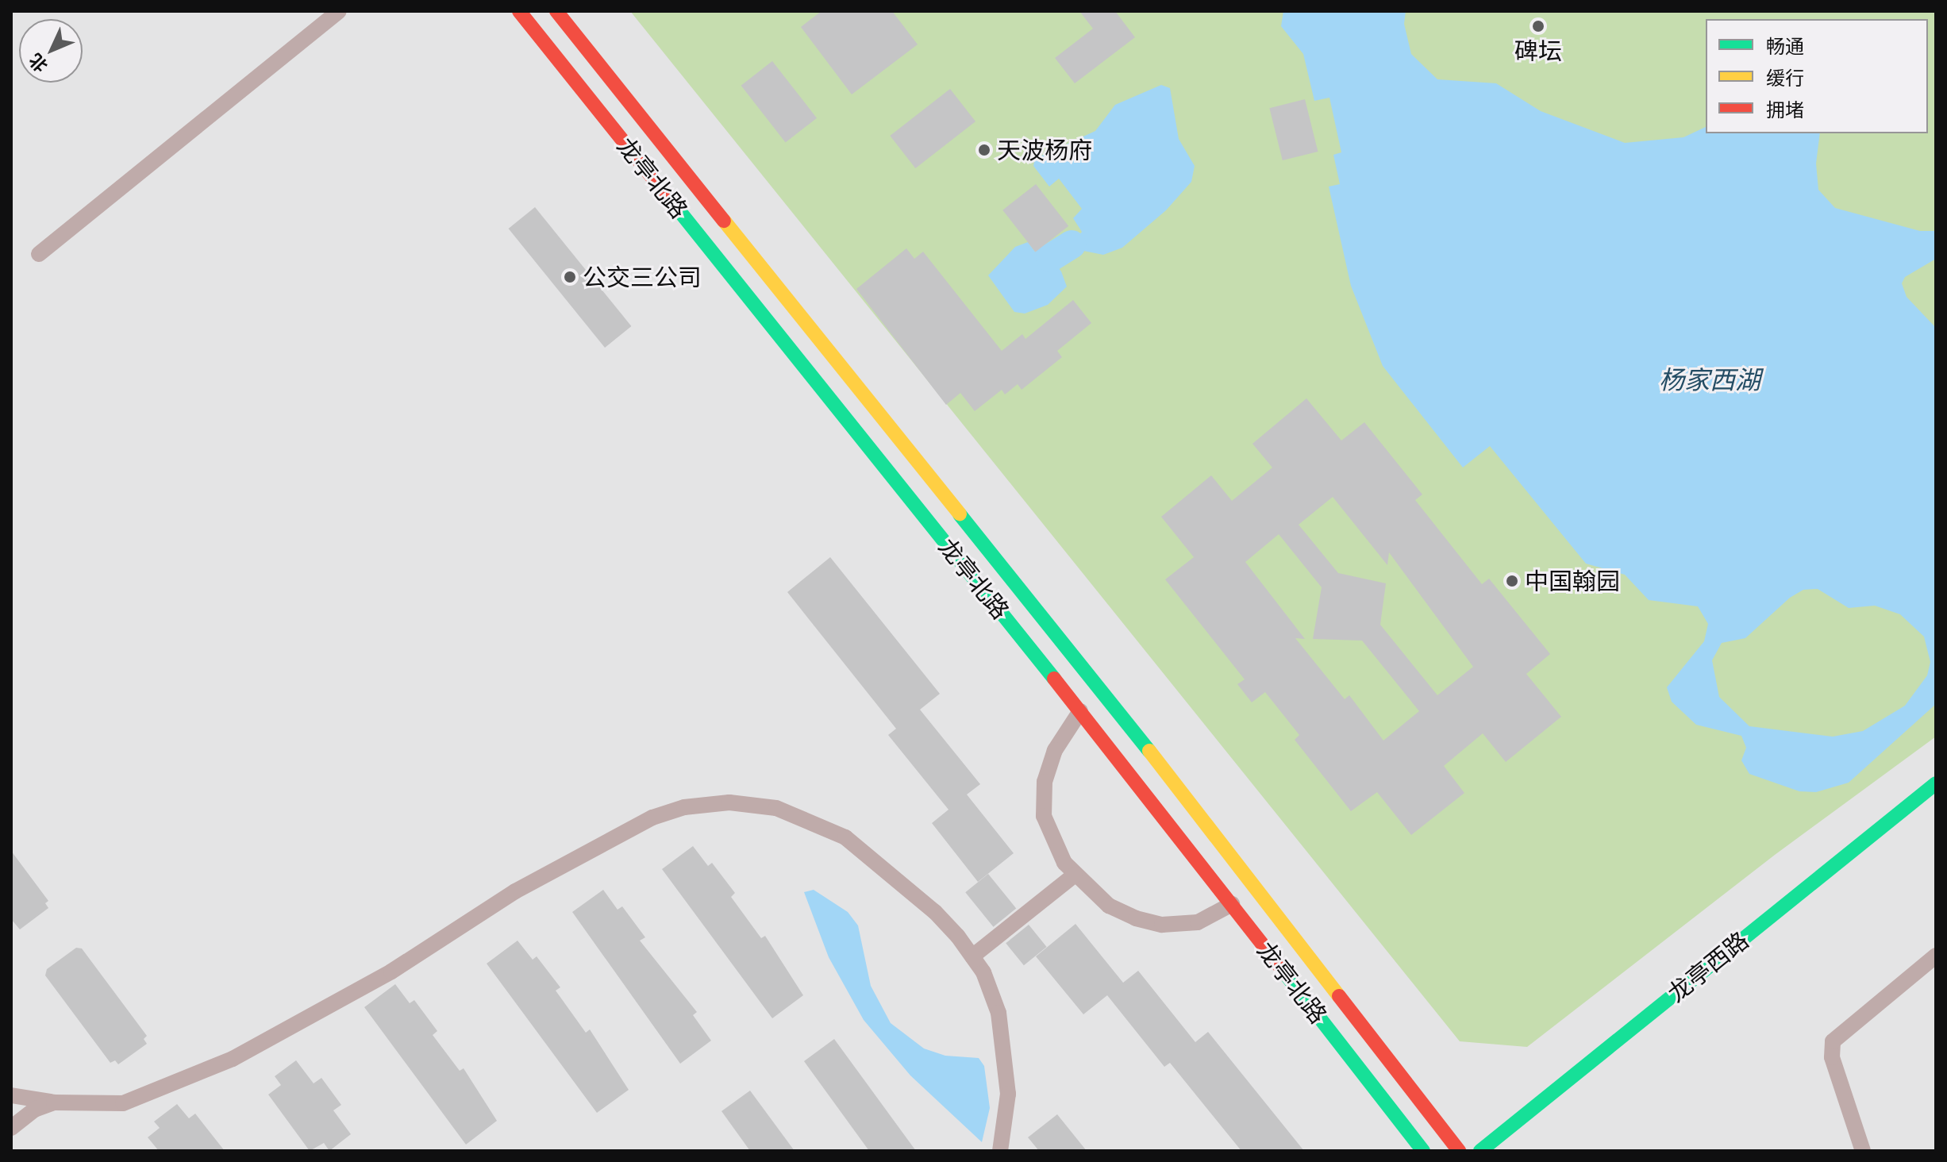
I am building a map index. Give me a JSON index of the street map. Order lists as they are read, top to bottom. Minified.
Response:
{"streets":{"main road":["龙亭北路","龙亭西路"]},"water":["杨家西湖"],"places":["碑坛","天波杨府","公交三公司","中国翰园"],"legend":["畅通","缓行","拥堵"],"north":"bottom left"}
